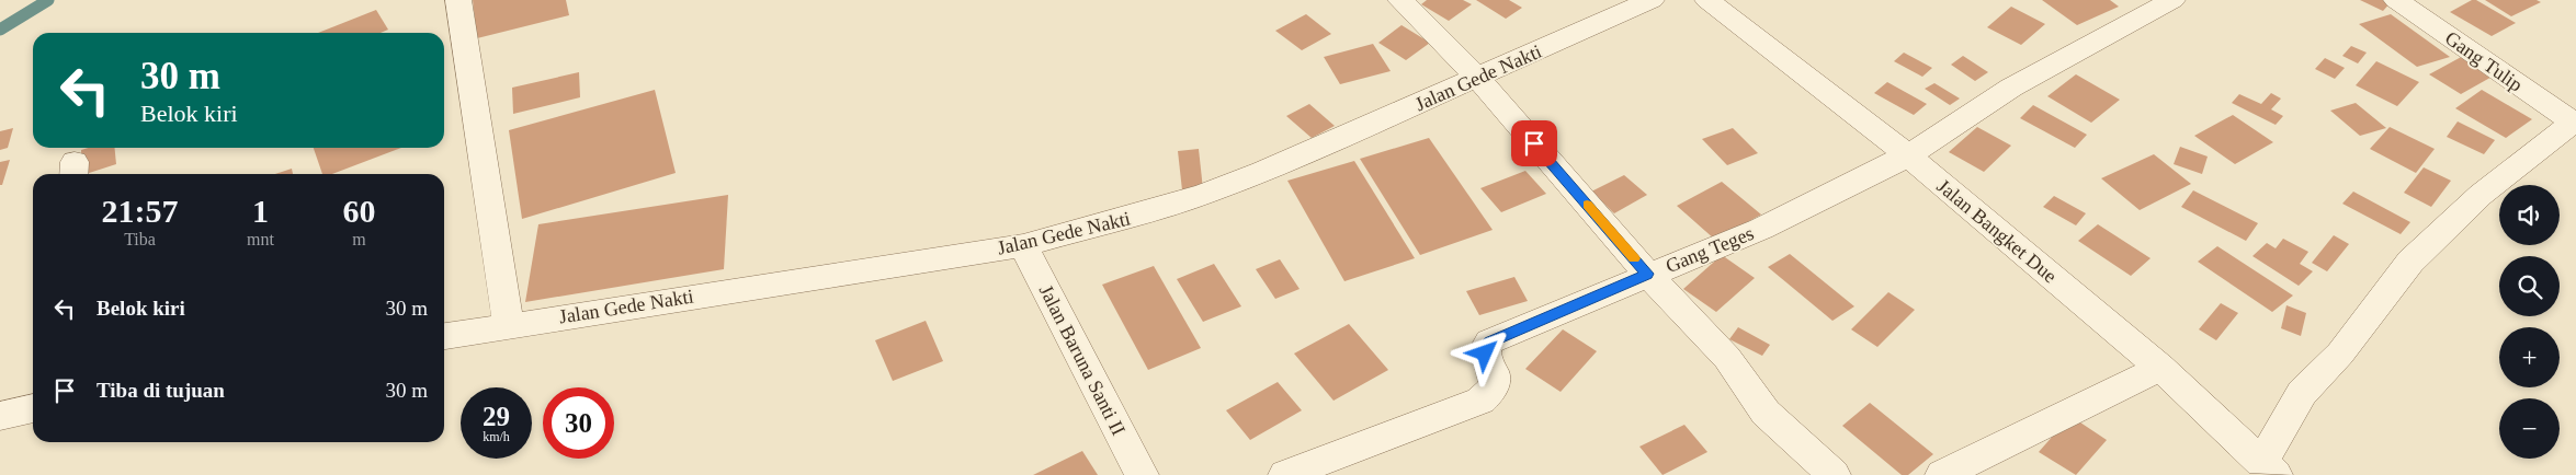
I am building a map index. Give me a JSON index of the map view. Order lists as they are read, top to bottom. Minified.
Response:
{"streets":{"street":["Gang Tulip","Jalan Gede Nakti","Jalan Bangket Due","Gang Teges","Jalan Baruna Santi II"]},"crossings":[["Jalan Gede Nakti","Jalan Baruna Santi II"],["Jalan Bangket Due","Gang Teges"]],"page":{"turn":["30 m","Belok kiri"],"eta":["21:57","Tiba","1","mnt","60","m"],"map_buttons":["+","−"],"list":[{"name":"Belok kiri","value":"30 m"},{"name":"Tiba di tujuan","value":"30 m"}],"speed":"29 km/h","limit":"30"}}
